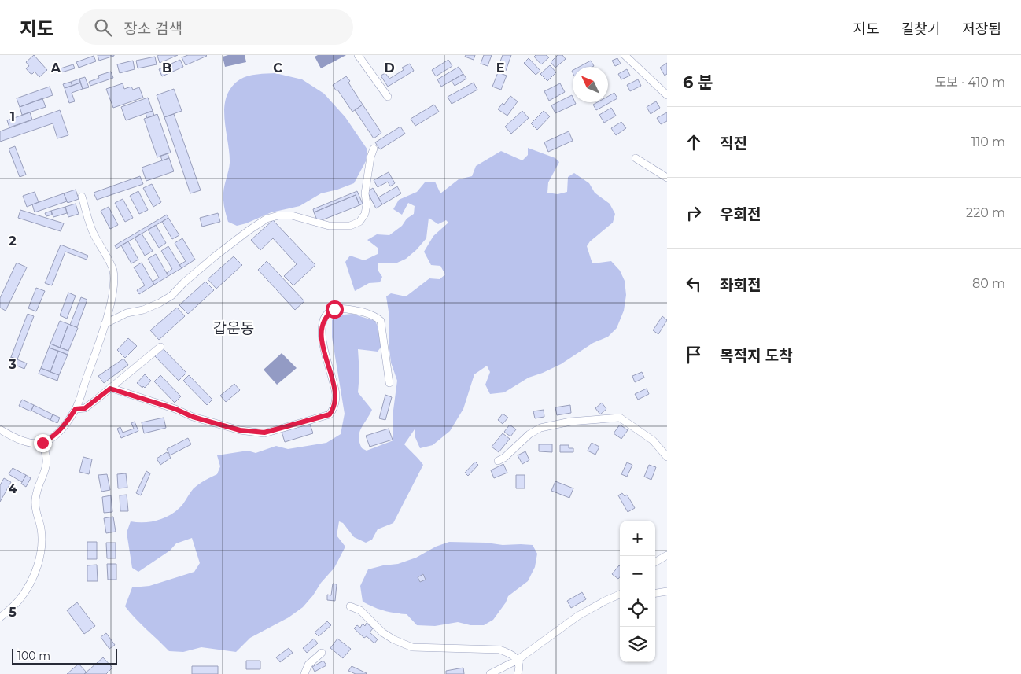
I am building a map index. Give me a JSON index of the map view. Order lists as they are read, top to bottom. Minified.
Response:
{"districts":["갑운동"],"scale_bar":"100 m","north":"top left","page":{"header":"지도","search":"장소 검색","nav":["지도","길찾기","저장됨"],"heading":["6 분","도보 · 410 m"],"list":[["직진","110 m"],["우회전","220 m"],["좌회전","80 m"],"목적지 도착"],"map_buttons":["+","−"],"scale":"100 m"},"grid":{"columns":["A","B","C","D","E"],"rows":["1","2","3","4","5"]}}
